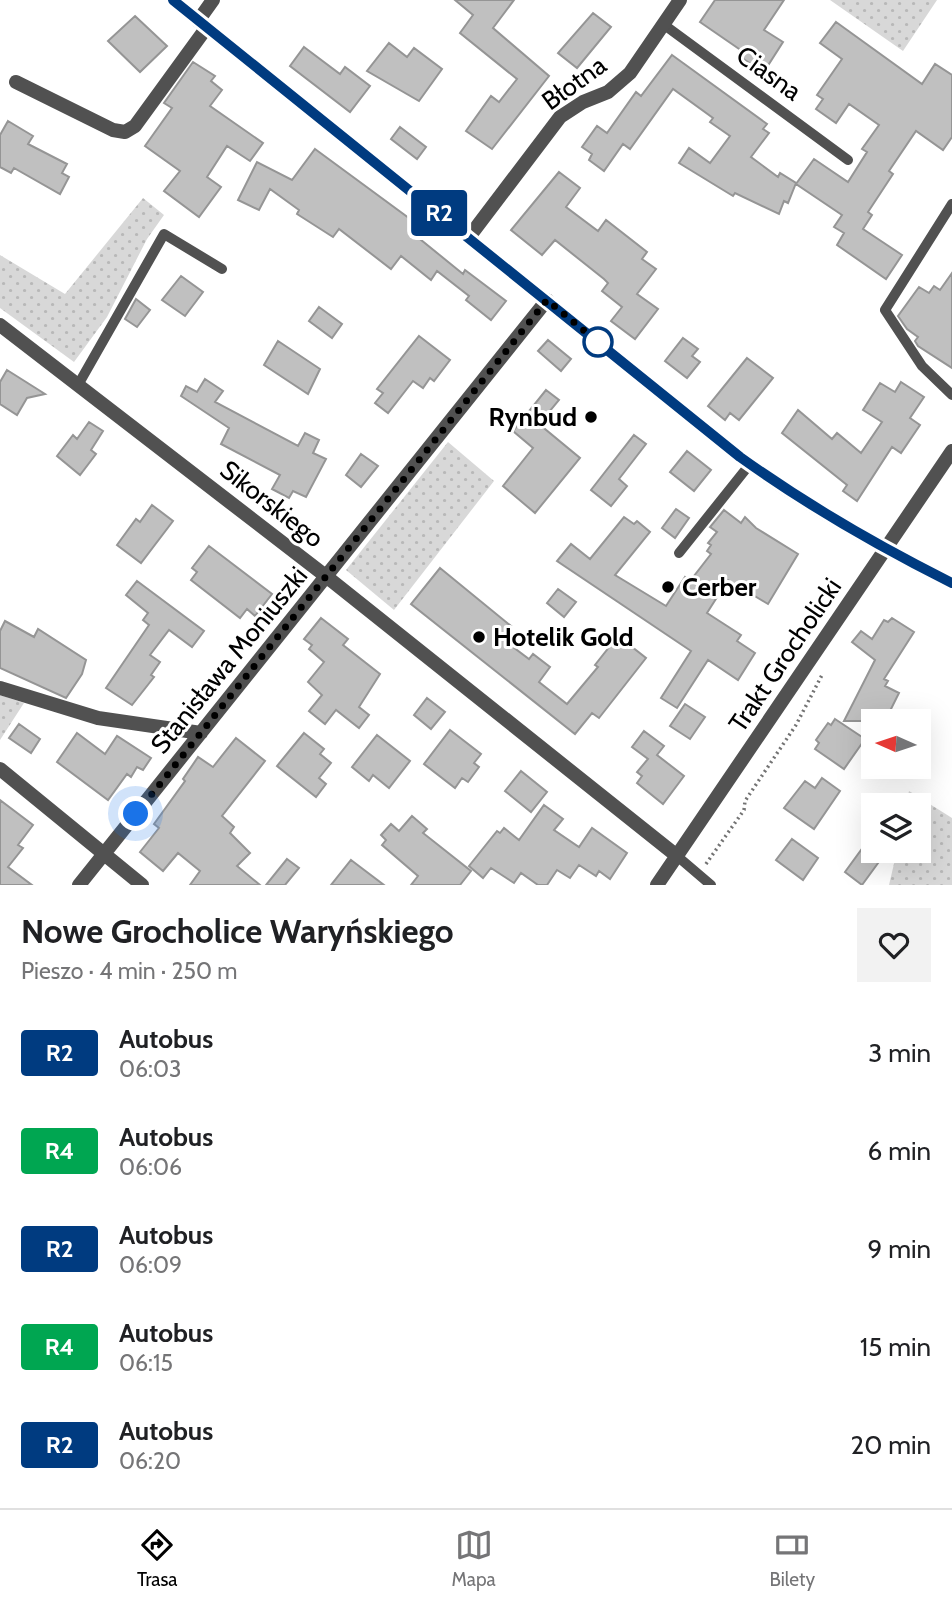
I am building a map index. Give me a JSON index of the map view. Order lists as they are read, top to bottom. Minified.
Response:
{"streets":{"street":["Błotna","Sikorskiego","Trakt Grocholicki","Stanisława Moniuszki"],"lane":["Ciasna"]},"crossings":[["Ciasna","Błotna"],["Sikorskiego","Trakt Grocholicki"],["Sikorskiego","Stanisława Moniuszki"]],"places":["Rynbud","Cerber","Hotelik Gold"],"lines":["bus line R2"],"north":"left","page":{"on_map":"R2","heading":["Nowe Grocholice Waryńskiego","Pieszo · 4 min · 250 m"],"list":[{"mark":"R2","name":"Autobus","note":"06:03","value":"3 min"},{"mark":"R4","name":"Autobus","note":"06:06","value":"6 min"},{"mark":"R2","name":"Autobus","note":"06:09","value":"9 min"},{"mark":"R4","name":"Autobus","note":"06:15","value":"15 min"},{"mark":"R2","name":"Autobus","note":"06:20","value":"20 min"}],"tabs":["Trasa","Mapa","Bilety"]}}
